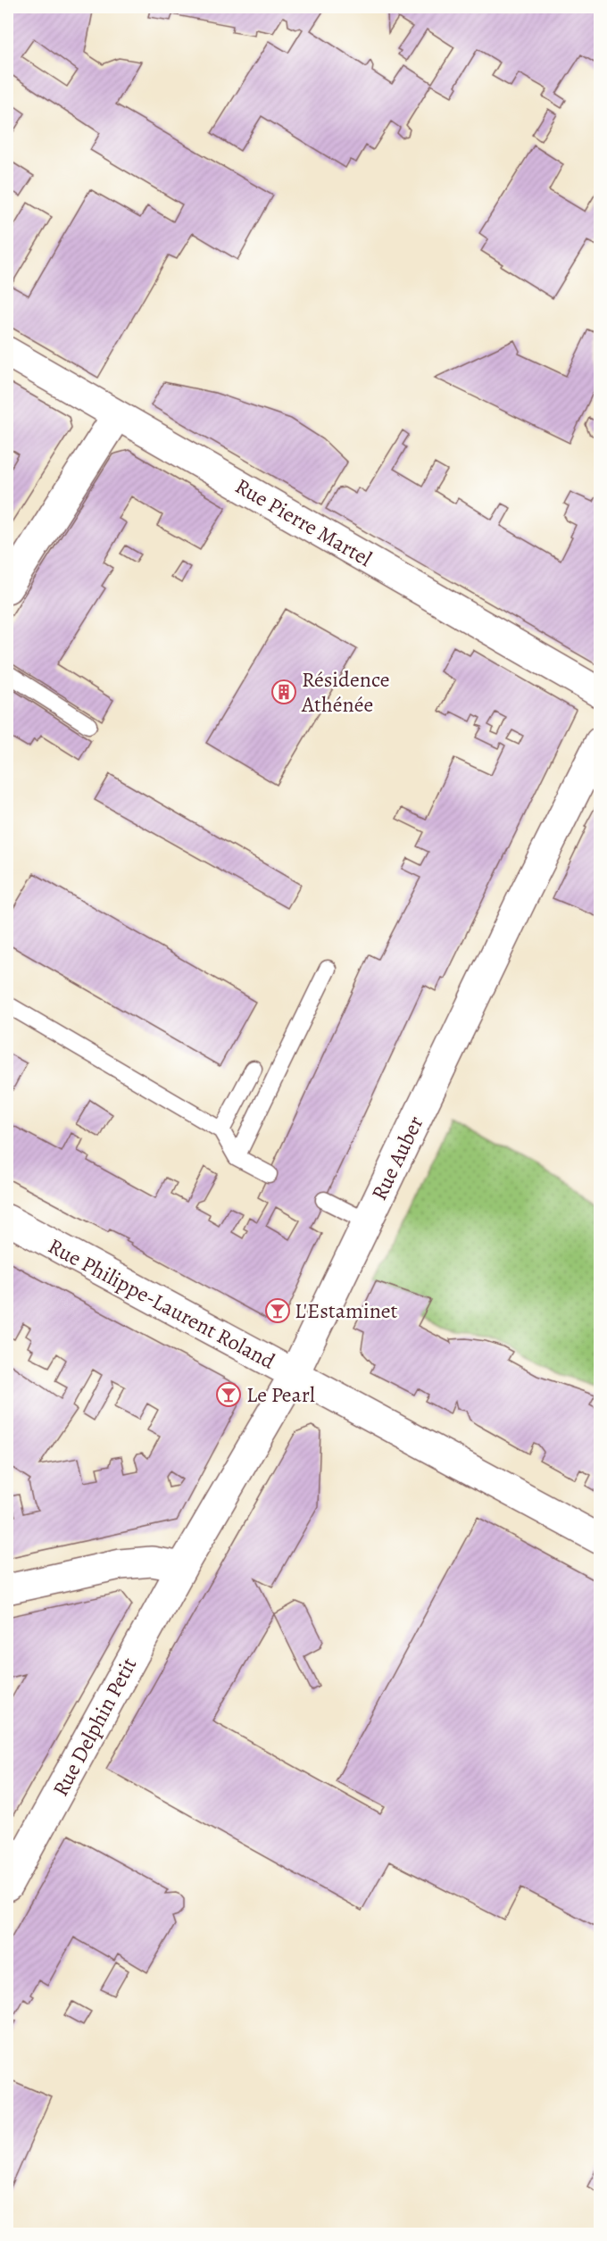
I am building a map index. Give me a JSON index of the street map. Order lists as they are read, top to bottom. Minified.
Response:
{"streets":{"street":["Rue Pierre Martel","Rue Auber","Rue Philippe-Laurent Roland","Rue Delphin Petit"]},"crossings":[["Rue Auber","Rue Philippe-Laurent Roland"],["Rue Auber","Rue Delphin Petit"]],"places":{"building":["Résidence Athénée"],"bar":["L'Estaminet","Le Pearl"]}}
